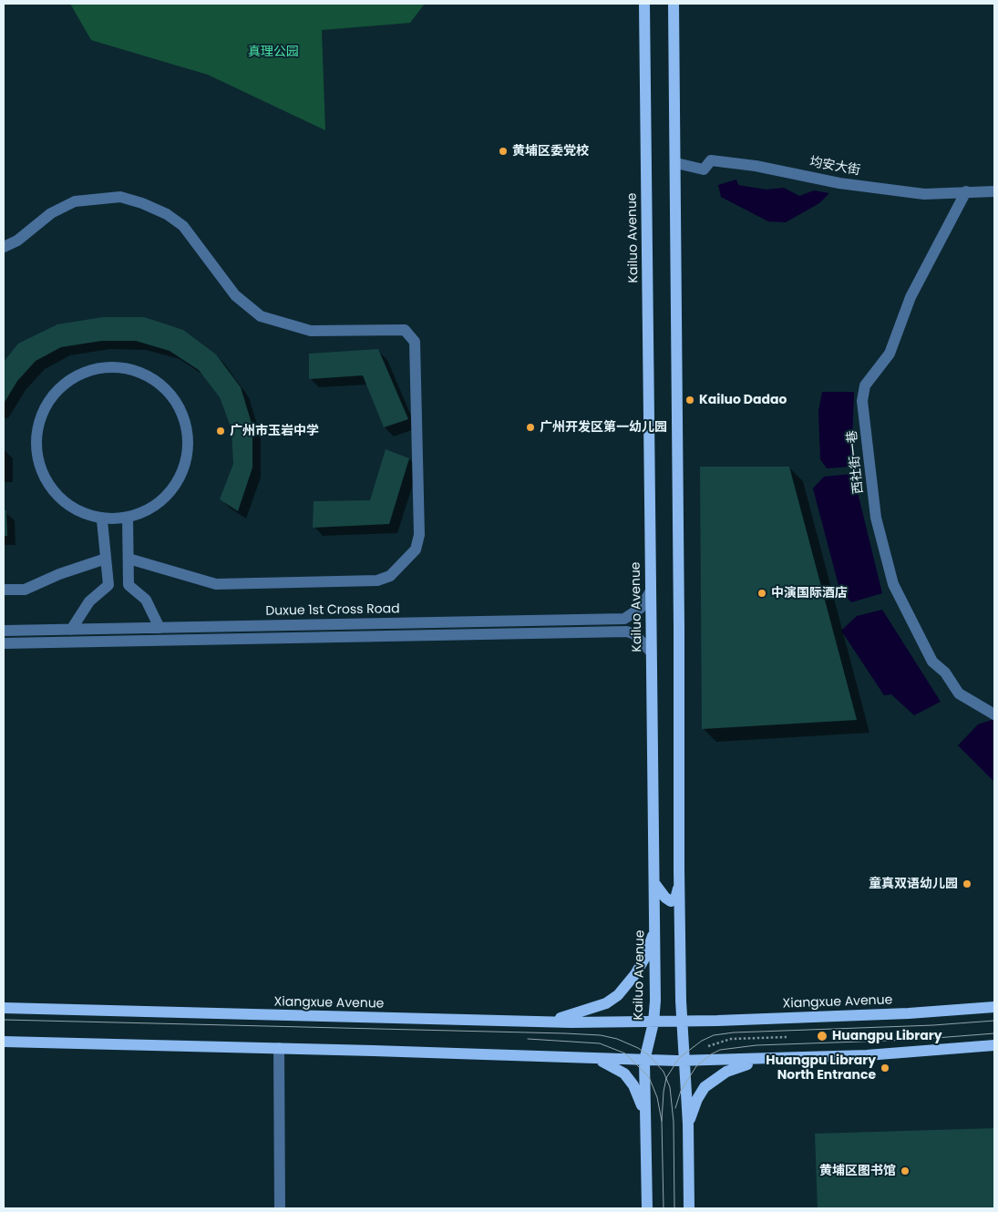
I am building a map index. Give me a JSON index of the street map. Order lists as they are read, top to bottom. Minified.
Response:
{"streets":{"main road":["Kailuo Avenue","Xiangxue Avenue"],"street":["均安大街","西社街一巷","Duxue 1st Cross Road"]},"crossings":[["均安大街","西社街一巷"],["Kailuo Avenue","Duxue 1st Cross Road"],["Kailuo Avenue","Xiangxue Avenue"]],"parks":["真理公园"],"places":["黄埔区委党校","Kailuo Dadao","广州开发区第一幼儿园","广州市玉岩中学","中演国际酒店","童真双语幼儿园","Huangpu Library","Huangpu Library North Entrance","黄埔区图书馆"]}
